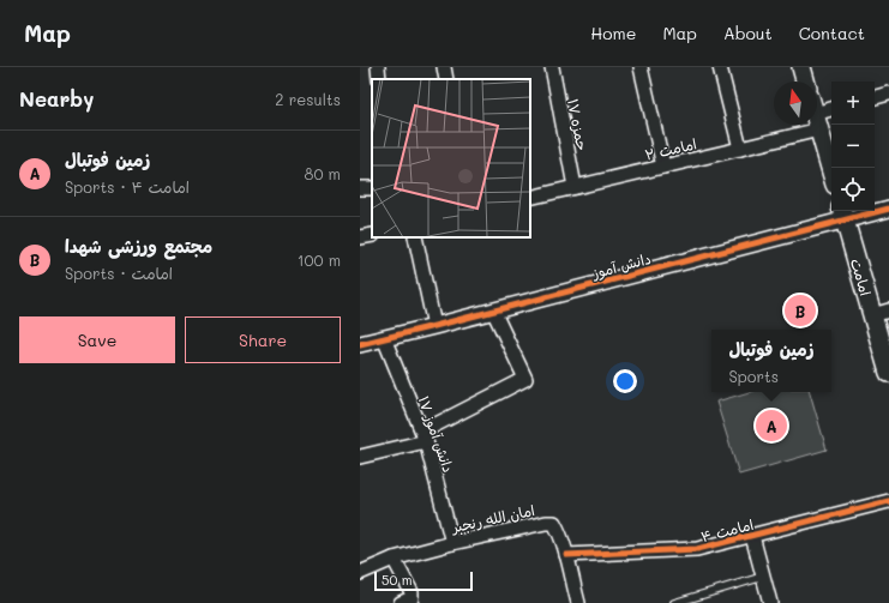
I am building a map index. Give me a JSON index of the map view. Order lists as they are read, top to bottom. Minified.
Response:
{"streets":{"main road":["امامت"],"street":["حمزه ۱۷","امامت ۲","دانش آموز","دانش آموز ۱۷","امان الله رنجبر","امامت ۴"]},"crossings":[["حمزه ۱۷","امامت ۲"],["دانش آموز","امامت"],["دانش آموز","دانش آموز ۱۷"],["دانش آموز ۱۷","امان الله رنجبر"],["امان الله رنجبر","امامت ۴"]],"scale_bar":"50 m","north":"top","page":{"header":"Map","nav":["Home","Map","About","Contact"],"heading":["Nearby","2 results"],"map_buttons":["+","−"],"list":[{"mark":"A","name":"زمین فوتبال","note":"Sports · امامت ۴","value":"80 m"},{"mark":"B","name":"مجتمع ورزشی شهدا","note":"Sports · امامت","value":"100 m"}],"pins":["B","A"],"buttons":["Save","Share"],"popup":["زمین فوتبال","Sports"],"scale":"50 m"}}
